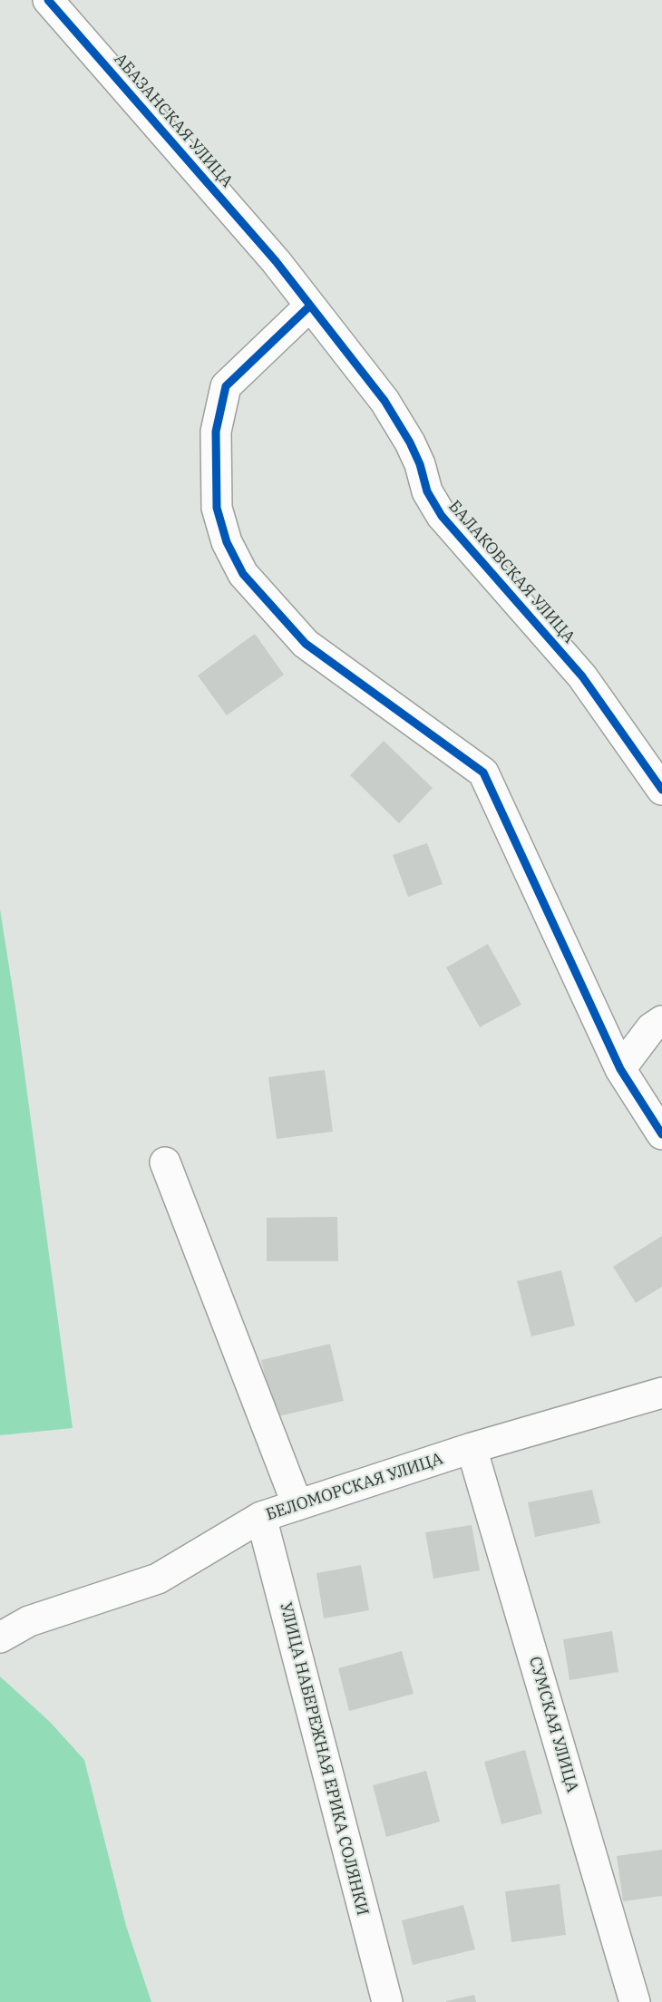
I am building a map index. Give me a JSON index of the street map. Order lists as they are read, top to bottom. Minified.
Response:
{"streets":{"street":["АБАЗАНСКАЯ УЛИЦА","БАЛАКОВСКАЯ УЛИЦА","БЕЛОМОРСКАЯ УЛИЦА","СУМСКАЯ УЛИЦА","УЛИЦА НАБЕРЕЖНАЯ ЕРИКА СОЛЯНКИ"]},"crossings":[["АБАЗАНСКАЯ УЛИЦА","БАЛАКОВСКАЯ УЛИЦА"],["БЕЛОМОРСКАЯ УЛИЦА","СУМСКАЯ УЛИЦА"],["БЕЛОМОРСКАЯ УЛИЦА","УЛИЦА НАБЕРЕЖНАЯ ЕРИКА СОЛЯНКИ"]]}
